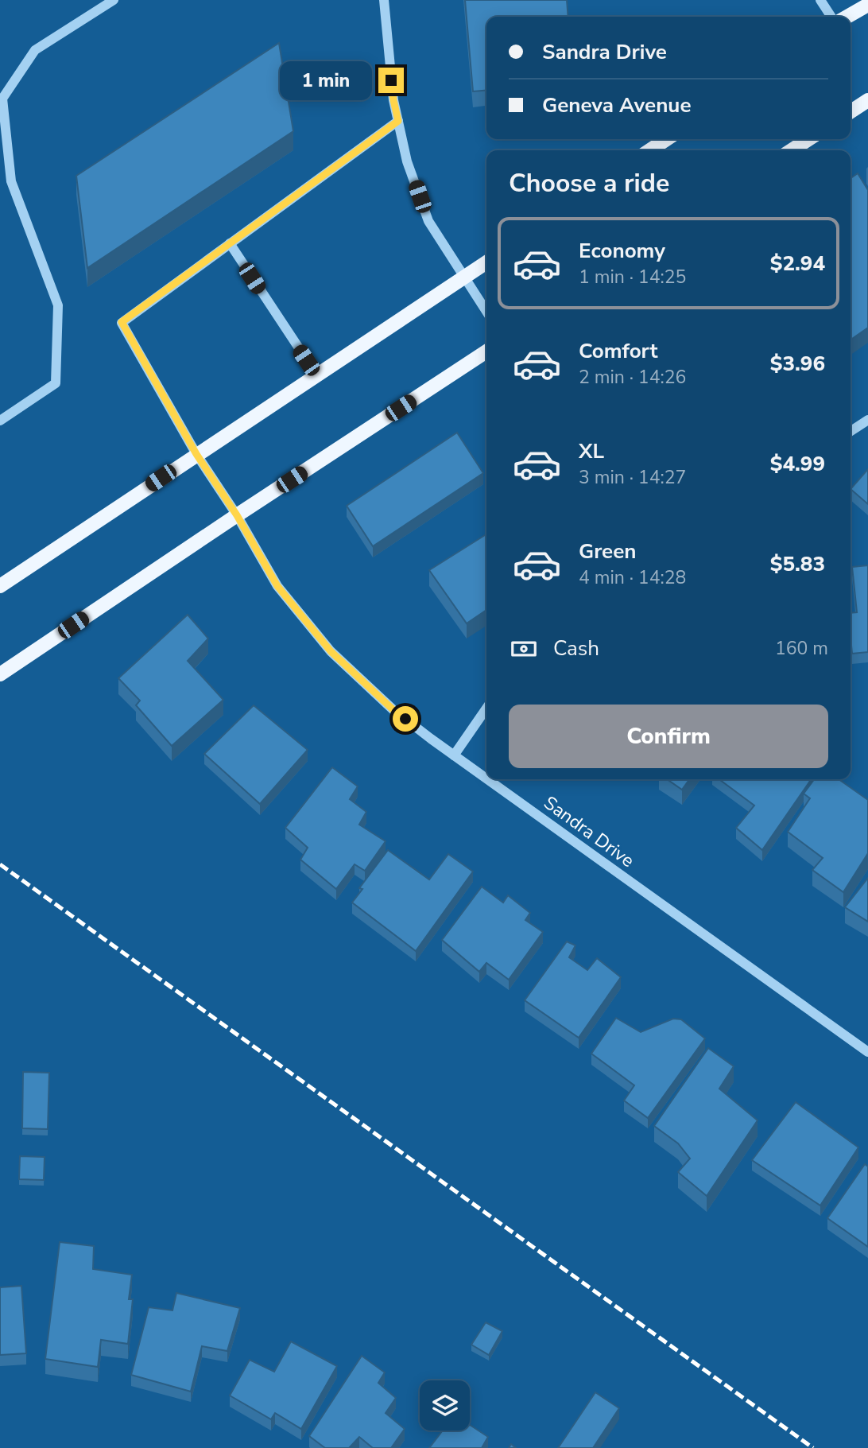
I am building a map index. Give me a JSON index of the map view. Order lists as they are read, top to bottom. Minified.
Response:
{"streets":{"street":["Sandra Drive"]},"page":{"banner":["Sandra Drive","Geneva Avenue"],"bubble":"1 min","heading":"Choose a ride","list":[{"name":"Economy","note":"1 min · 14:25","value":"$2.94"},{"name":"Comfort","note":"2 min · 14:26","value":"$3.96"},{"name":"XL","note":"3 min · 14:27","value":"$4.99"},{"name":"Green","note":"4 min · 14:28","value":"$5.83"}],"pay":["Cash","160 m"],"buttons":"Confirm"}}
